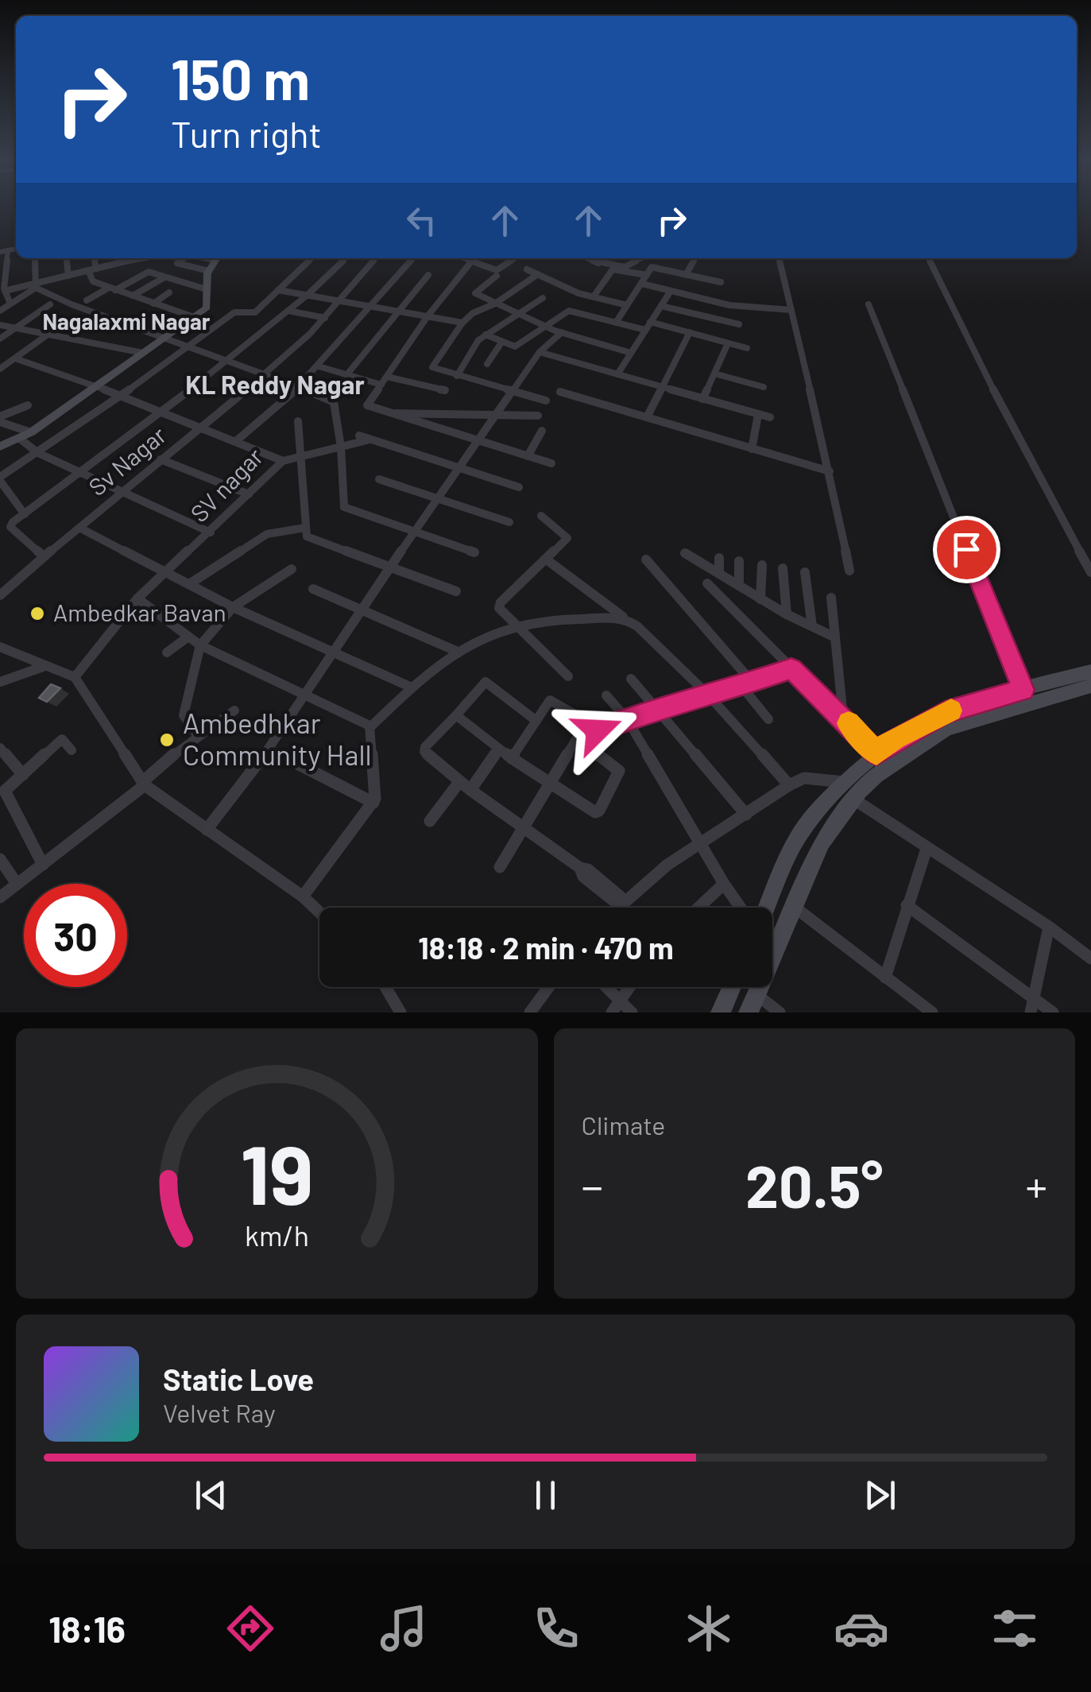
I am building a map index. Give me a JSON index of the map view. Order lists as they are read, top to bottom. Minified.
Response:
{"streets":{"street":["Sv Nagar","SV nagar"]},"crossings":[["Sv Nagar","SV nagar"]],"districts":["Nagalaxmi Nagar","KL Reddy Nagar"],"places":["Ambedkar Bavan","Ambedhkar Community Hall"],"page":{"turn":["150 m","Turn right"],"limit":"30","trip":"18:18 · 2 min · 470 m","tile":"Climate","heat":["−","20.5°","+"],"song":["Static Love","Velvet Ray"],"tabs":"18:16","gauge":["19","km/h"]}}
